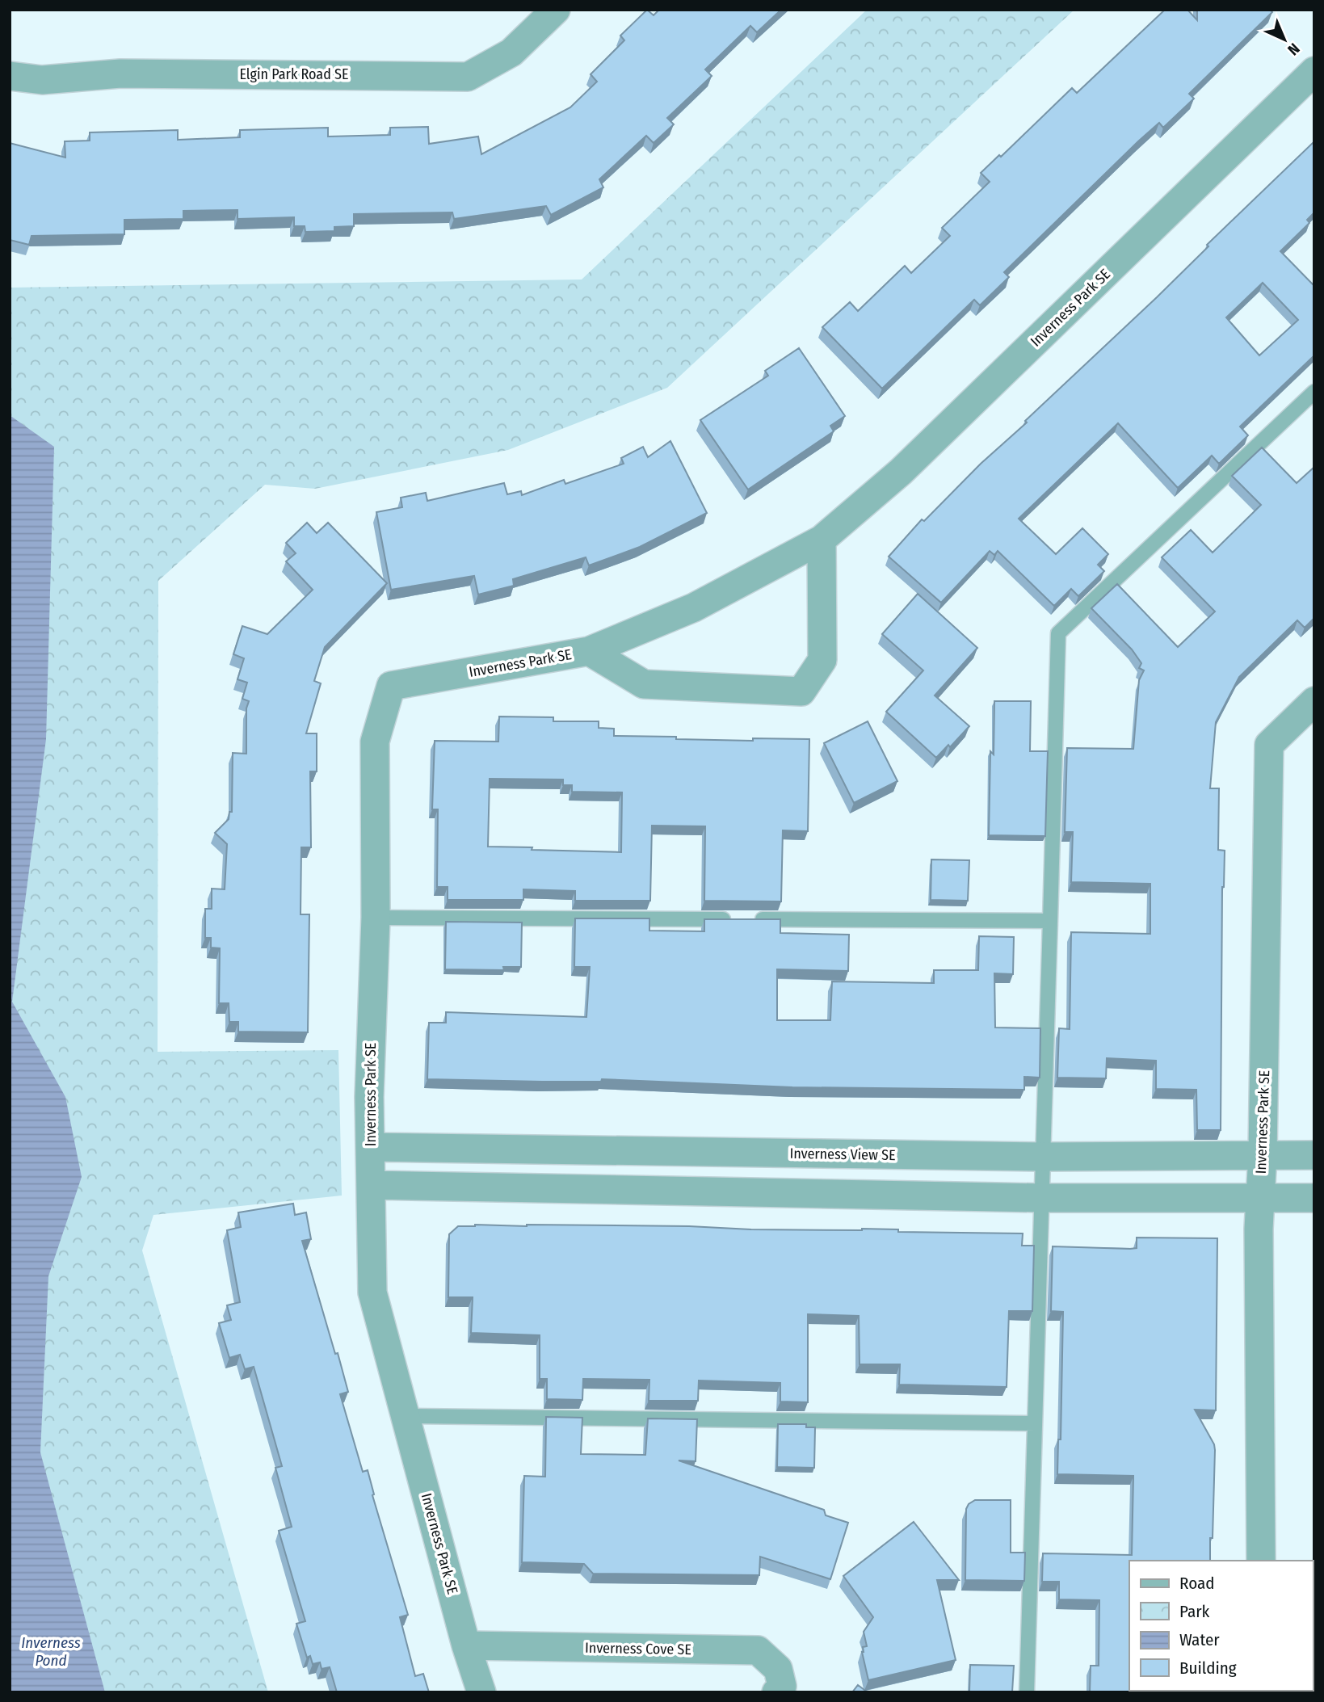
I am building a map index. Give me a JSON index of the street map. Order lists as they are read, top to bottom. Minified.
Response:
{"streets":{"street":["Elgin Park Road SE","Inverness Park SE","Inverness View SE","Inverness Cove SE"]},"crossings":[["Inverness Park SE","Inverness View SE"],["Inverness Park SE","Inverness Cove SE"]],"water":["Inverness Pond"],"legend":["Road","Park","Water","Building"],"north":"bottom right"}
